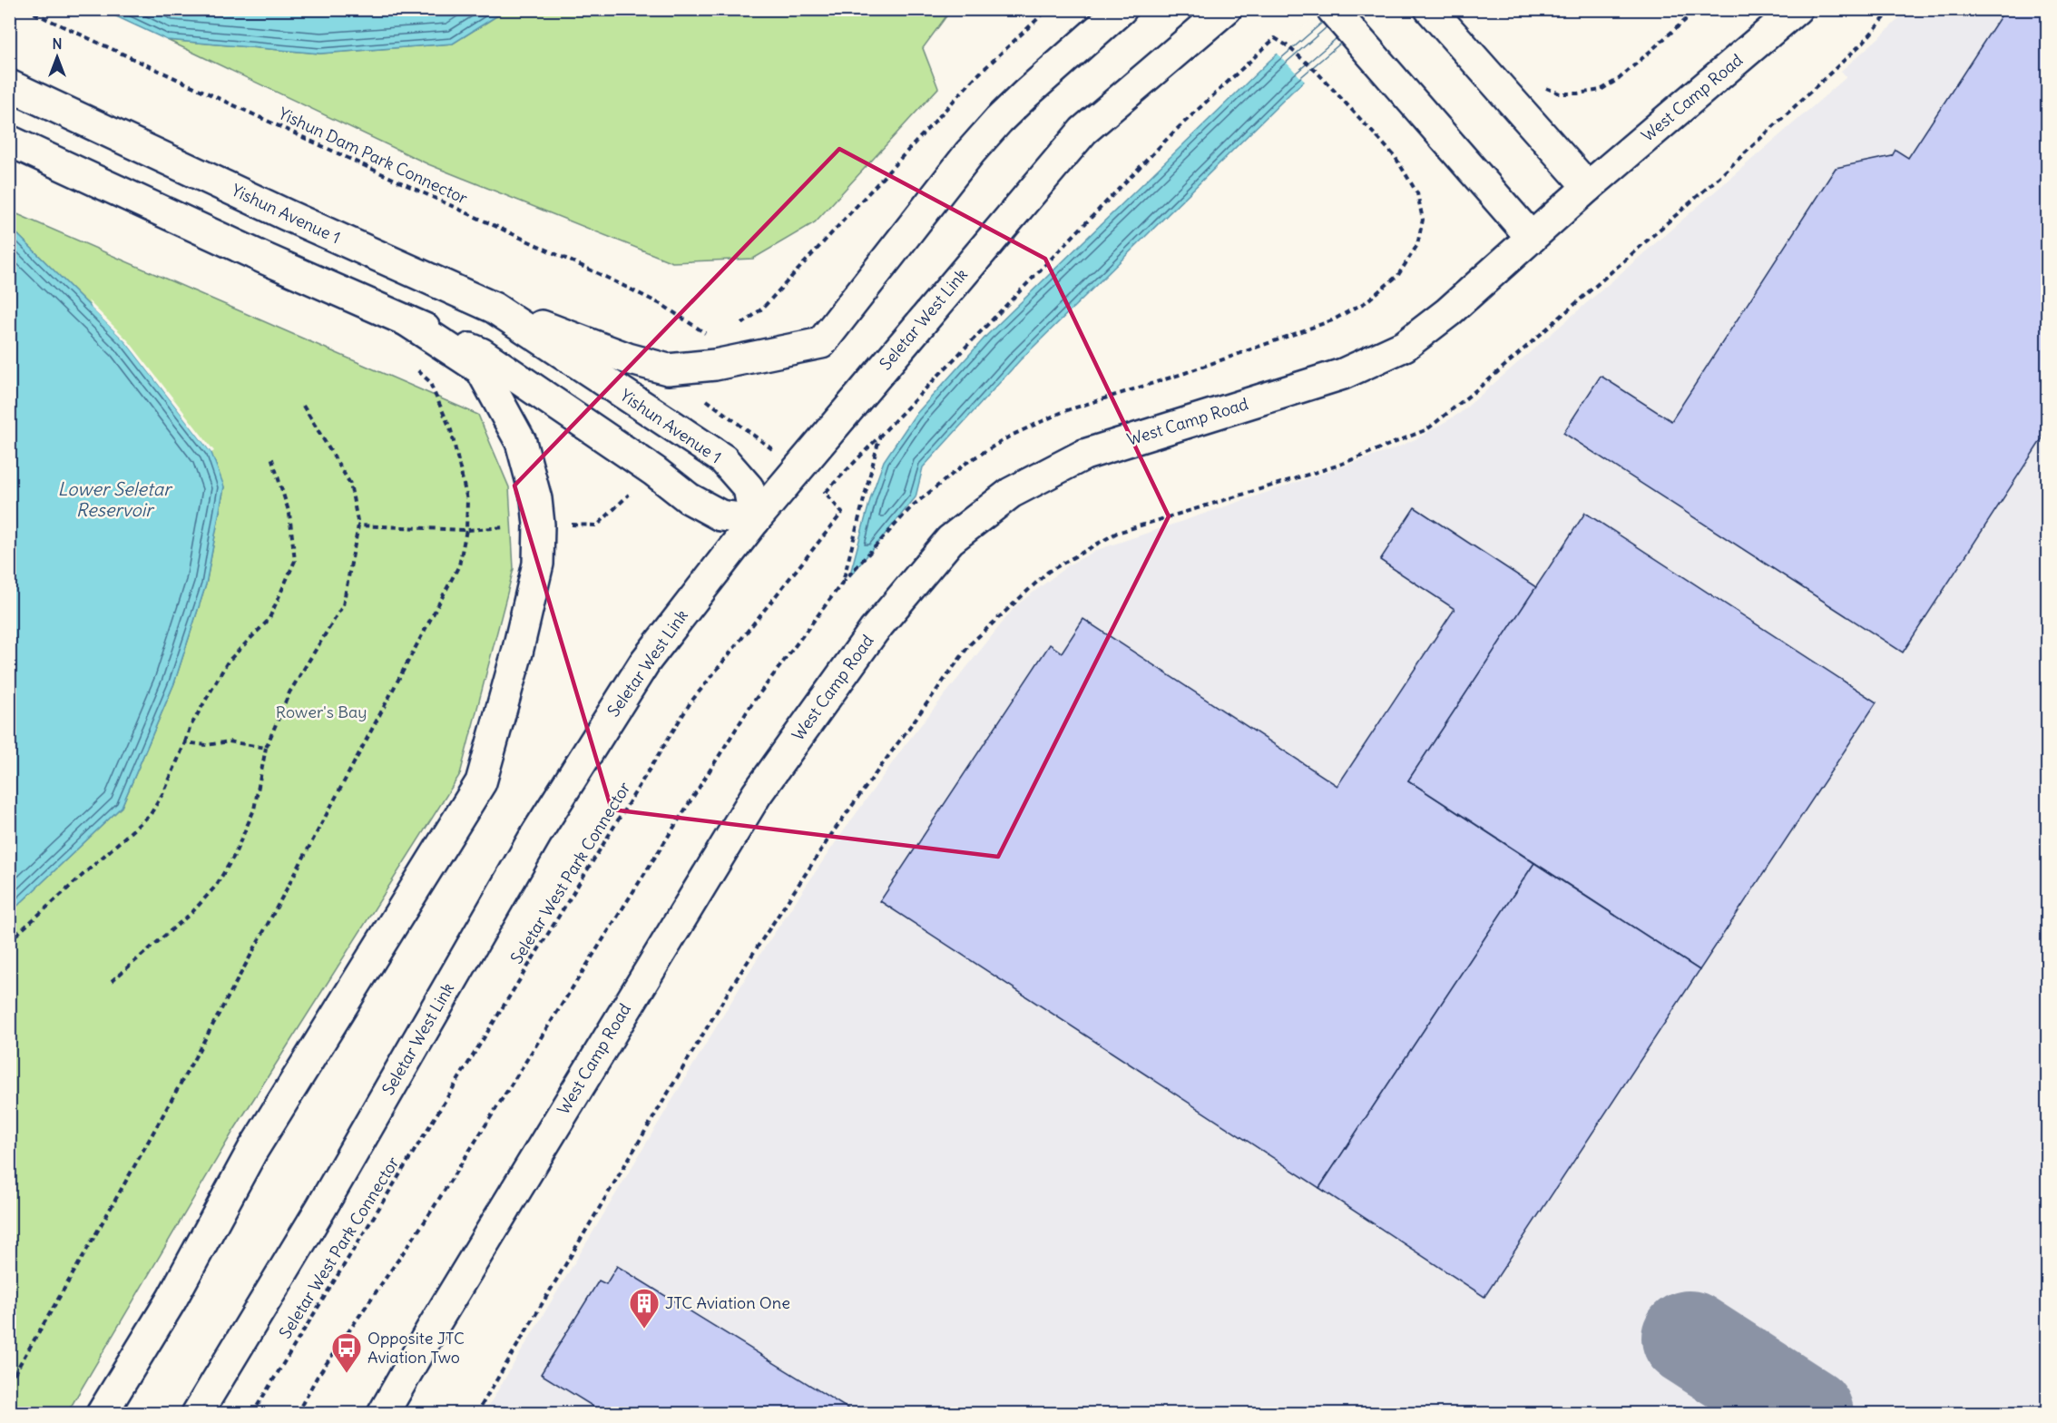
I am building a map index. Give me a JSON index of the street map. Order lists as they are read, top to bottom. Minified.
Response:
{"streets":{"main road":["West Camp Road","Yishun Avenue 1","Seletar West Link"],"path":["Yishun Dam Park Connector","Seletar West Park Connector"]},"crossings":[["Yishun Avenue 1","Seletar West Link"],["Yishun Avenue 1","Seletar West Park Connector"],["Seletar West Link","Seletar West Park Connector"]],"water":["Lower Seletar Reservoir"],"parks":["Rower's Bay"],"places":{"building":["JTC Aviation One"],"bus stop":["Opposite JTC Aviation Two"]},"north":"top"}
